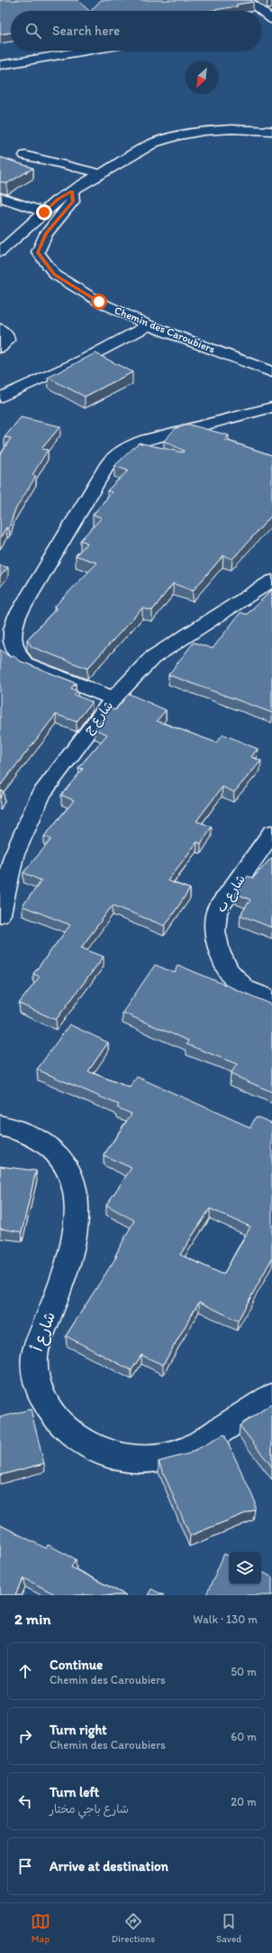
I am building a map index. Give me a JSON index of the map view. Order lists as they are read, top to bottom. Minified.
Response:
{"streets":{"street":["Chemin des Caroubiers","شارع ج","شارع ب","شارع أ"]},"north":"bottom left","page":{"search":"Search here","heading":["2 min","Walk · 130 m"],"list":[["Continue","Chemin des Caroubiers","50 m"],["Turn right","Chemin des Caroubiers","60 m"],["Turn left","شارع باجي مختار","20 m"],"Arrive at destination"],"nav":["Map","Directions","Saved"]}}
